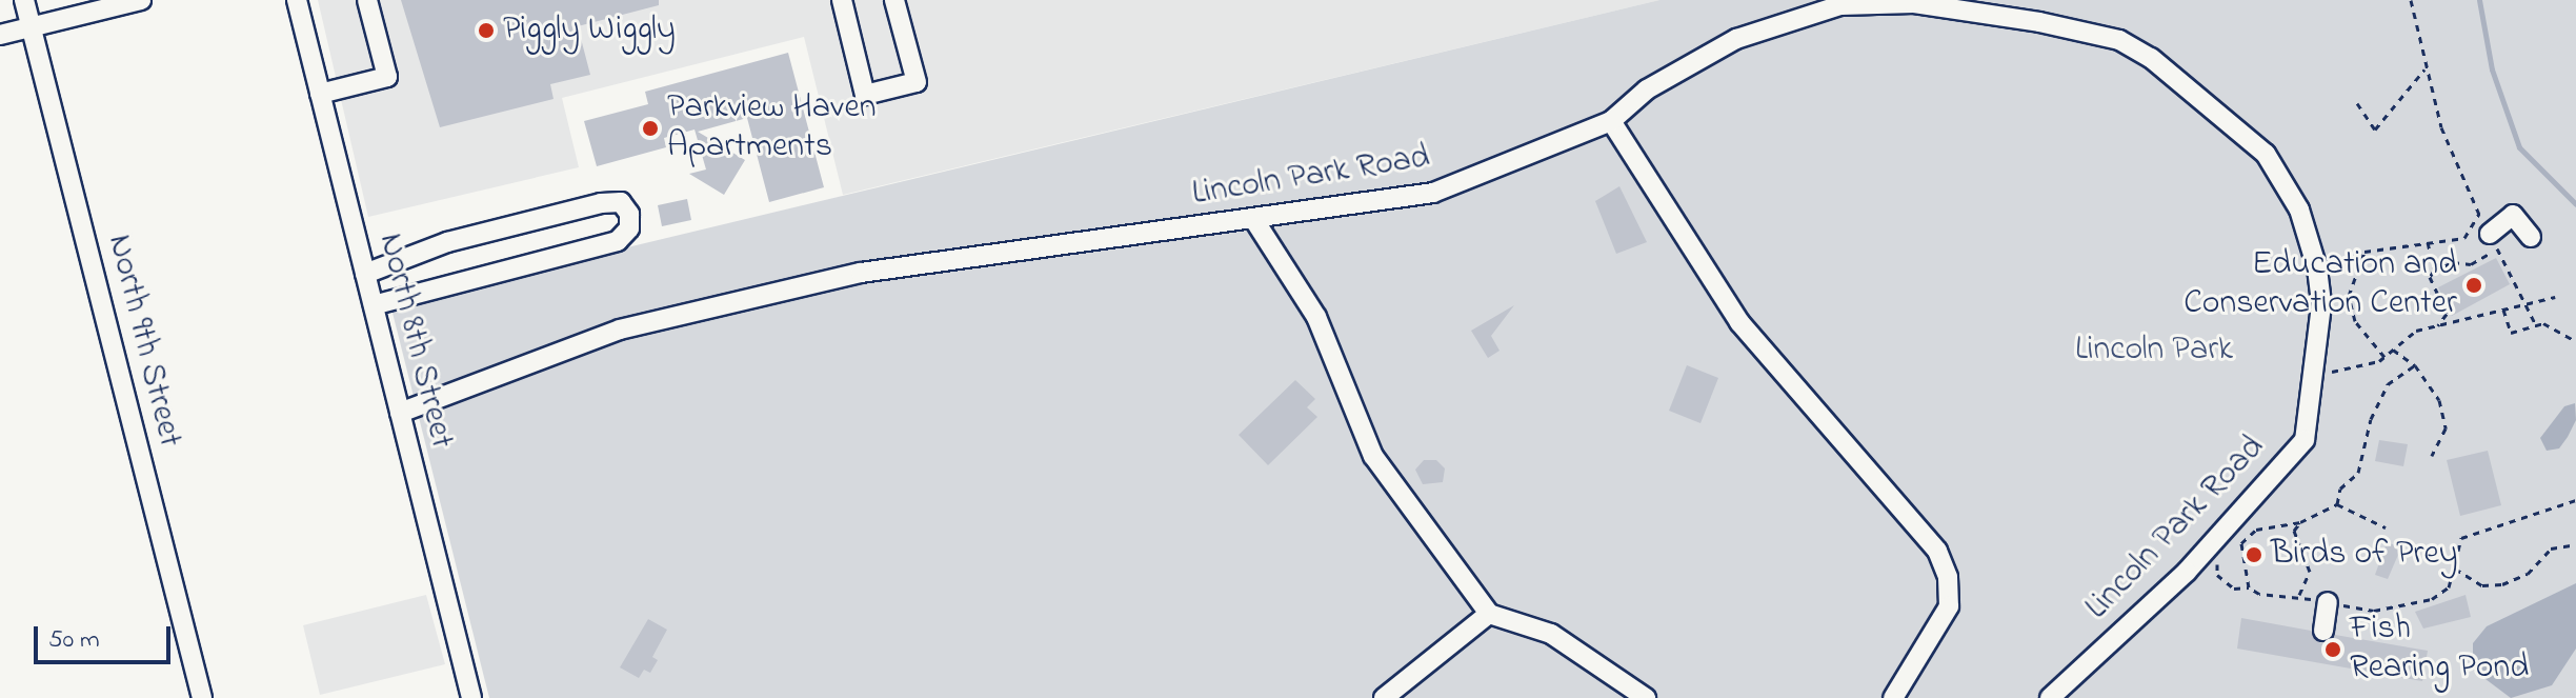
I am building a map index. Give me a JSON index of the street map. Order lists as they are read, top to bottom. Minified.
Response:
{"streets":{"street":["Lincoln Park Road","North 9th Street","North 8th Street"]},"crossings":[["Lincoln Park Road","North 8th Street"]],"parks":["Lincoln Park"],"places":["Piggly Wiggly","Parkview Haven Apartments","Education and Conservation Center","Birds of Prey","Fish Rearing Pond"],"scale_bar":"50 m"}
